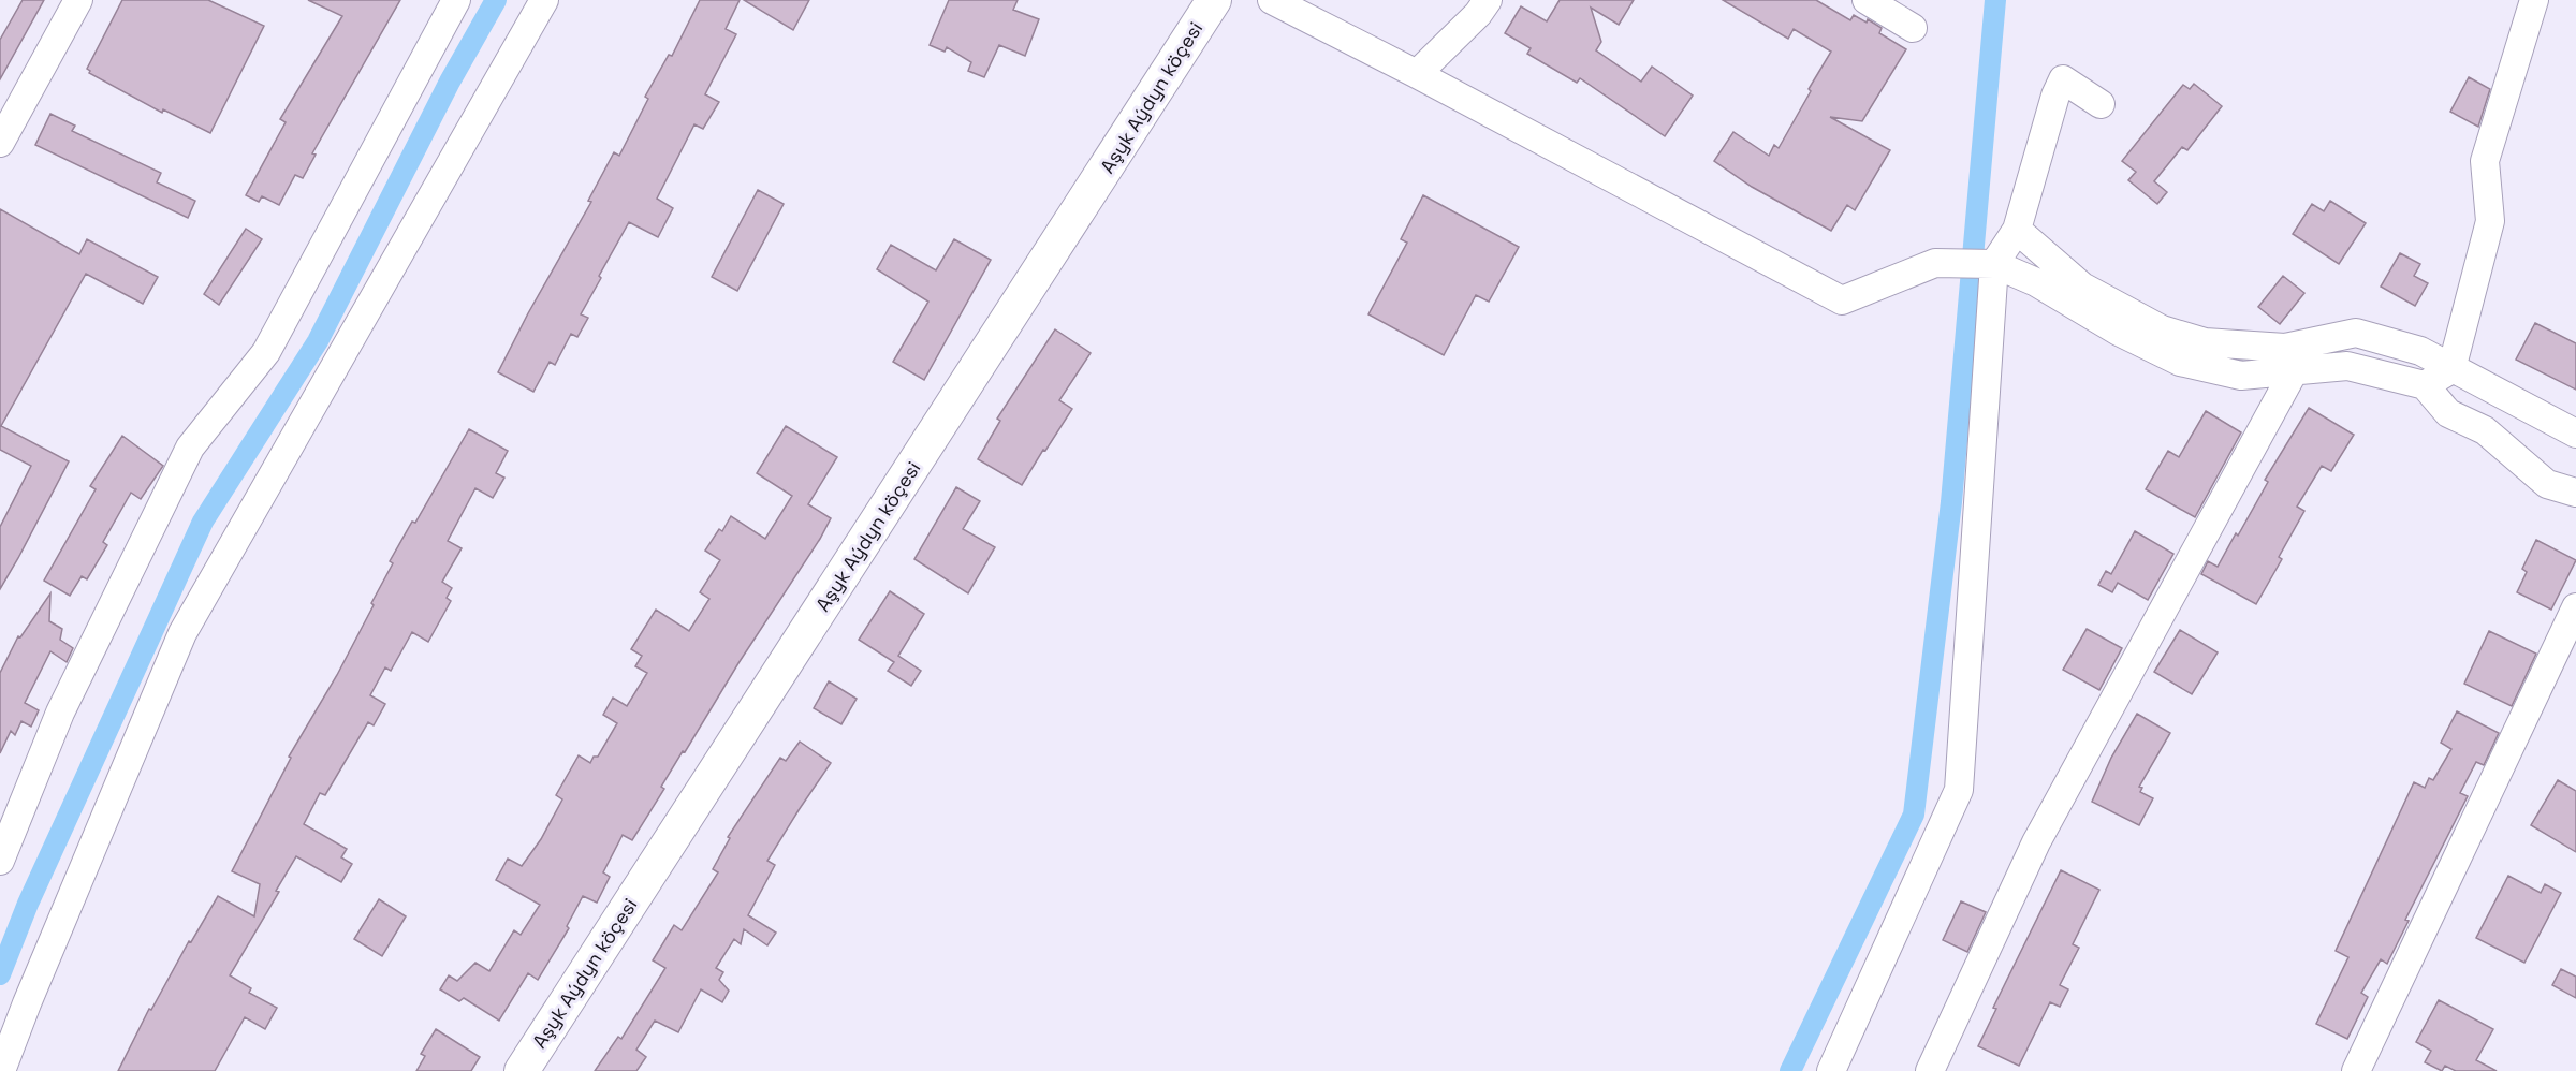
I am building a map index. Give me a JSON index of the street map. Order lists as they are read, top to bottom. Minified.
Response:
{"streets":{"main road":["Aşyk Aýdyn köçesi"]}}
